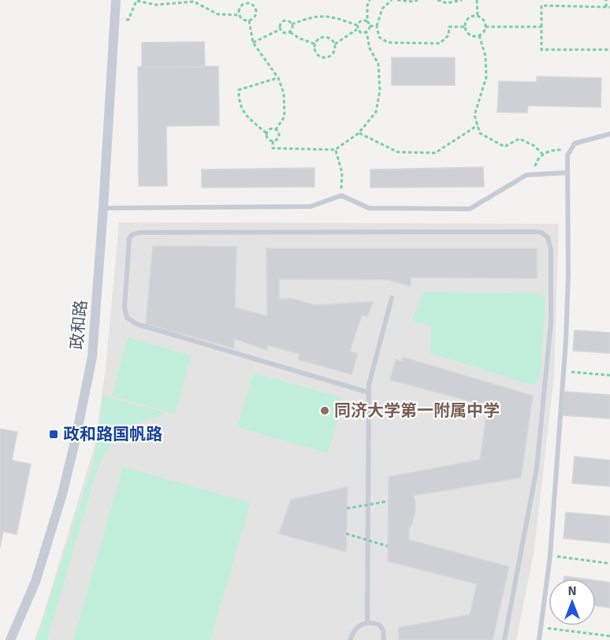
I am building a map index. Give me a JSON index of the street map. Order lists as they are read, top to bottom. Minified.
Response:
{"streets":{"street":["政和路"]},"places":{"other":["同济大学第一附属中学"],"transit":["政和路国帆路"]},"north":"top"}
